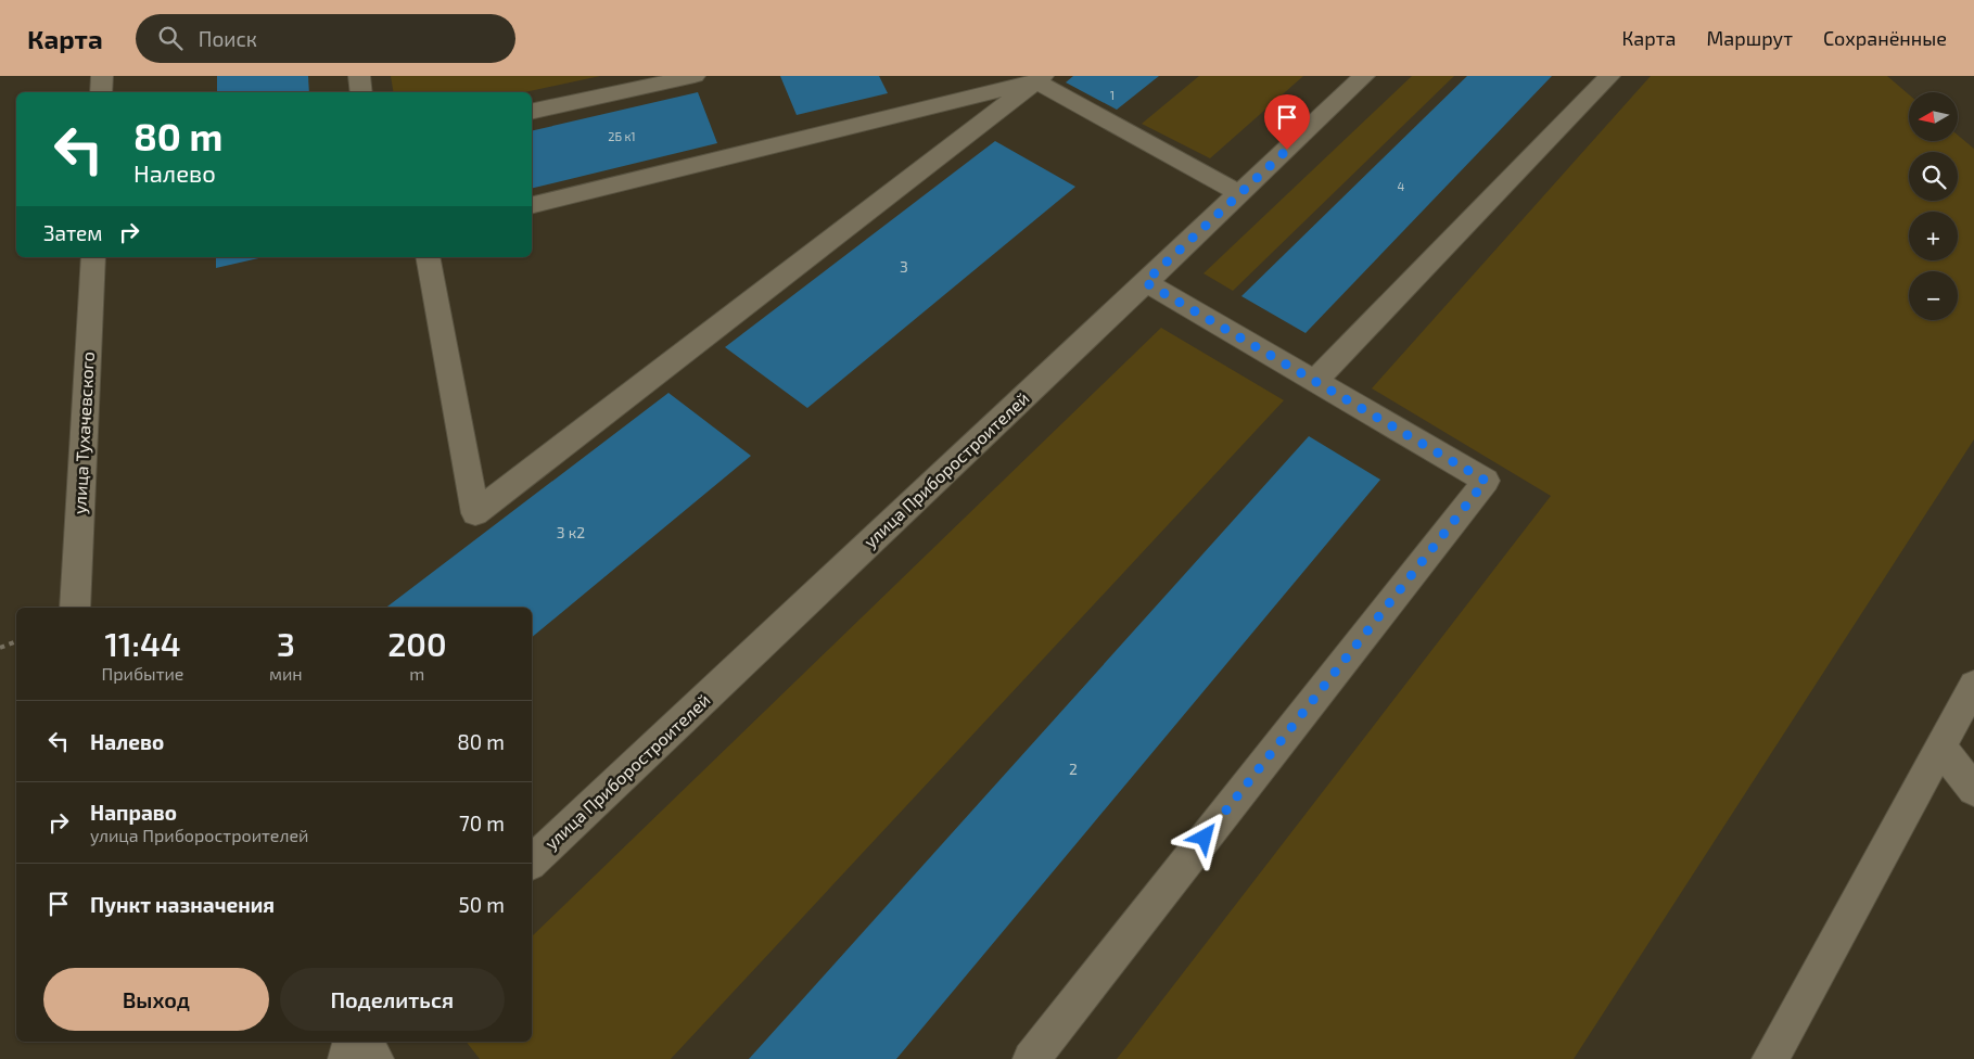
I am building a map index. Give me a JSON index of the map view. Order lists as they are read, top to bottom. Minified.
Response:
{"streets":{"street":["улица Тухачевского","улица Приборостроителей"]},"house_numbers":["1","2Б к1","4","3","3 к2","2"],"north":"left","page":{"header":"Карта","search":"Поиск","nav":["Карта","Маршрут","Сохранённые"],"map_buttons":["+","−"],"turn":["80 m","Налево"],"then":"Затем","eta":["11:44","Прибытие","3","мин","200","m"],"list":[{"name":"Налево","value":"80 m"},{"name":"Направо","note":"улица Приборостроителей","value":"70 m"},{"name":"Пункт назначения","value":"50 m"}],"buttons":["Выход","Поделиться"]}}
